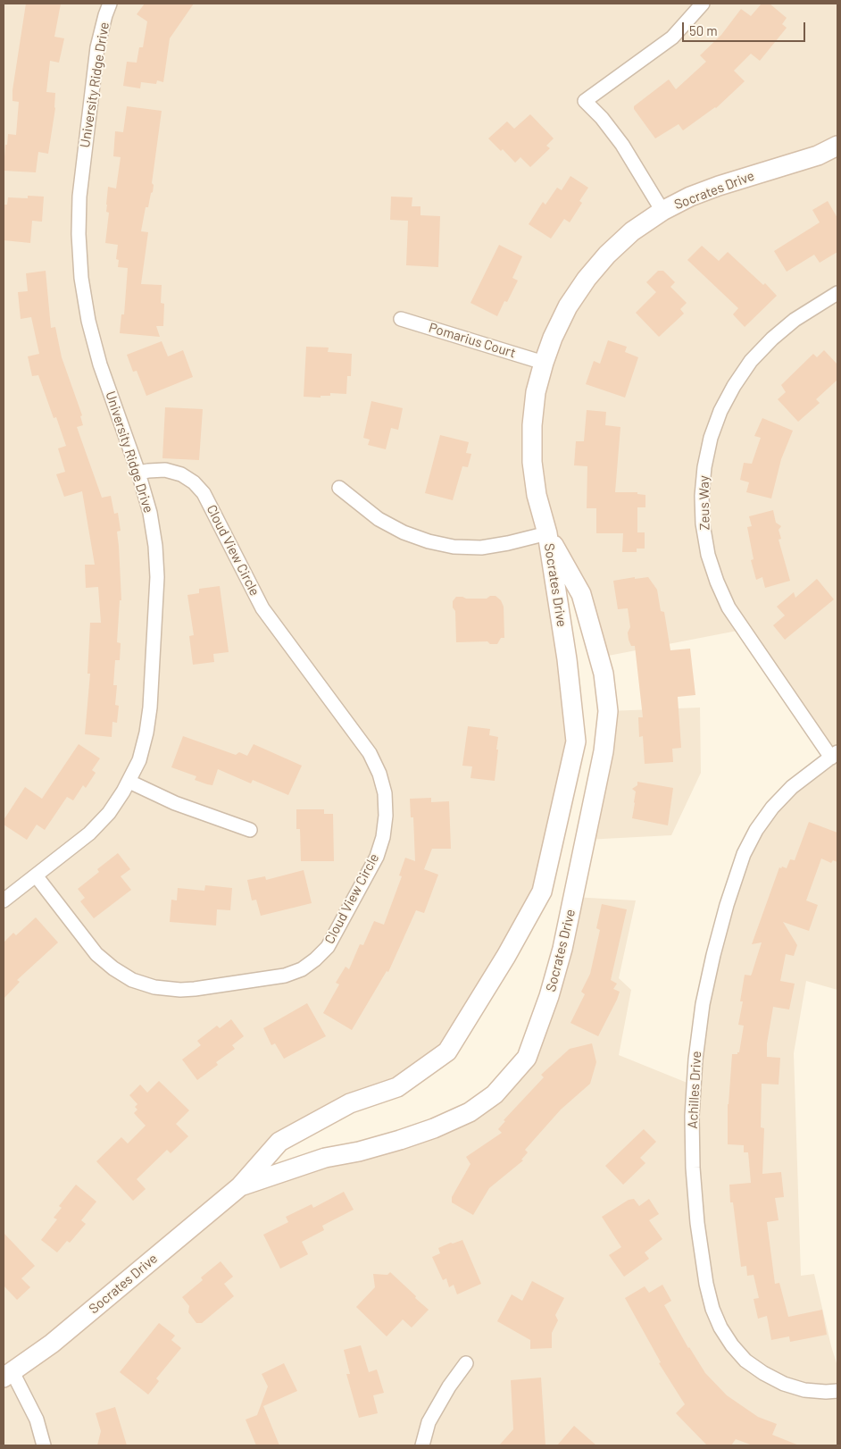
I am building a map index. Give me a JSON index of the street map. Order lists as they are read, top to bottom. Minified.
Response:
{"streets":{"street":["University Ridge Drive","Socrates Drive","Pomarius Court","Zeus Way","Cloud View Circle","Achilles Drive"]},"crossings":[["University Ridge Drive","Cloud View Circle"],["Socrates Drive","Pomarius Court"],["Zeus Way","Achilles Drive"]],"scale_bar":"50 m"}
